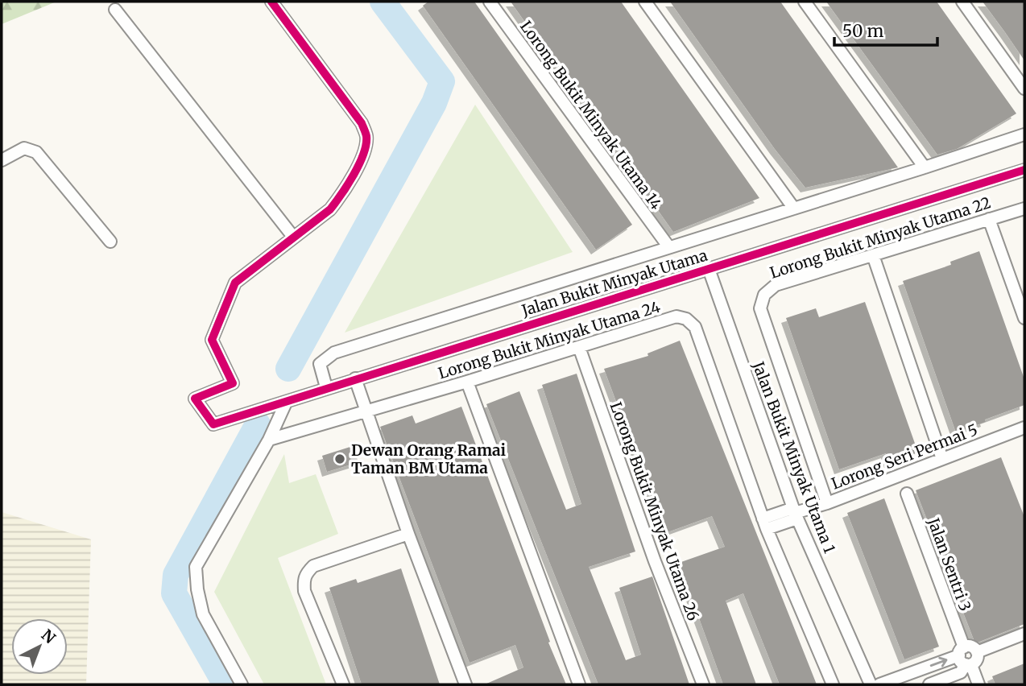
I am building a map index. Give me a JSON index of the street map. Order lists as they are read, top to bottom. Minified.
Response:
{"streets":{"street":["Lorong Bukit Minyak Utama 14","Lorong Bukit Minyak Utama 22","Jalan Bukit Minyak Utama","Lorong Bukit Minyak Utama 24","Lorong Seri Permai 5","Jalan Bukit Minyak Utama 1","Lorong Bukit Minyak Utama 26","Jalan Sentri 3"]},"crossings":[["Lorong Bukit Minyak Utama 14","Jalan Bukit Minyak Utama"],["Lorong Bukit Minyak Utama 22","Lorong Seri Permai 5"],["Jalan Bukit Minyak Utama","Jalan Bukit Minyak Utama 1"],["Lorong Bukit Minyak Utama 24","Lorong Seri Permai 5"],["Lorong Bukit Minyak Utama 24","Lorong Bukit Minyak Utama 26"],["Lorong Seri Permai 5","Jalan Bukit Minyak Utama 1"]],"places":["Dewan Orang Ramai Taman BM Utama"],"scale_bar":"50 m","north":"top right"}
